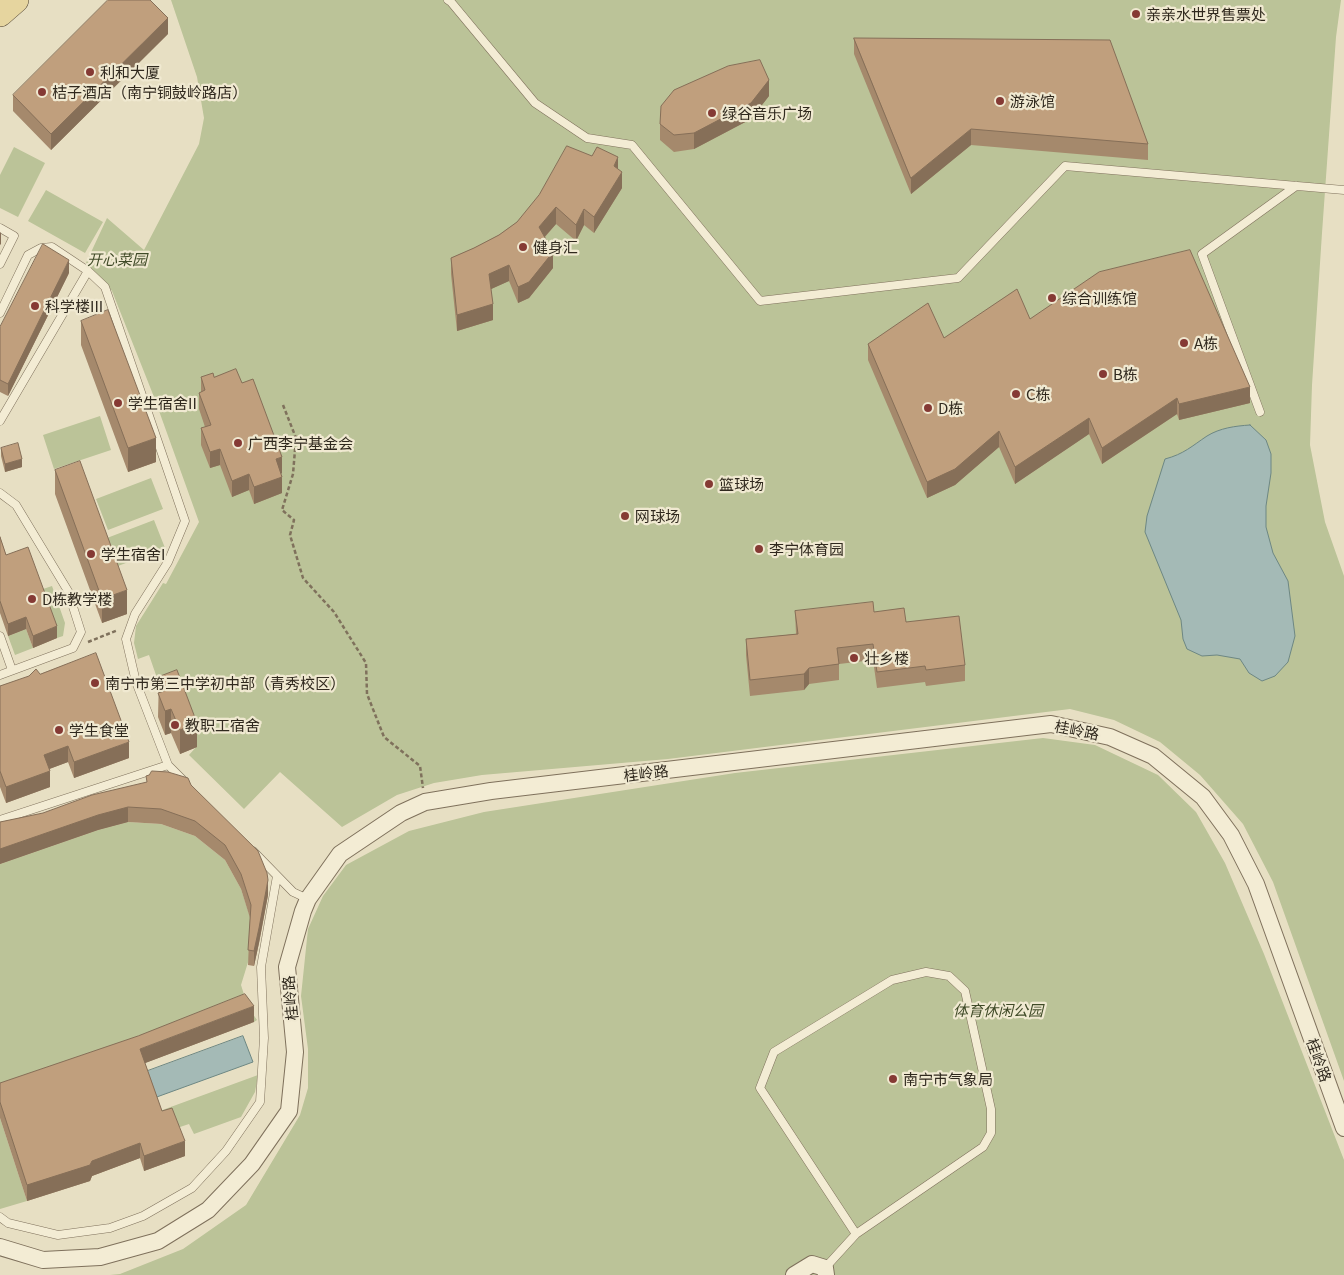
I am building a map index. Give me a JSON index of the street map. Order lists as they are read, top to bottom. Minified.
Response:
{"streets":{"street":["桂岭路"]},"parks":["开心菜园","体育休闲公园"],"places":["亲亲水世界售票处","利和大厦","桔子酒店（南宁铜鼓岭路店）","游泳馆","绿谷音乐广场","健身汇","综合训练馆","科学楼III","A栋","B栋","C栋","学生宿舍II","D栋","广西李宁基金会","篮球场","网球场","李宁体育园","学生宿舍I","D栋教学楼","壮乡楼","南宁市第三中学初中部（青秀校区）","教职工宿舍","学生食堂","南宁市气象局"]}
